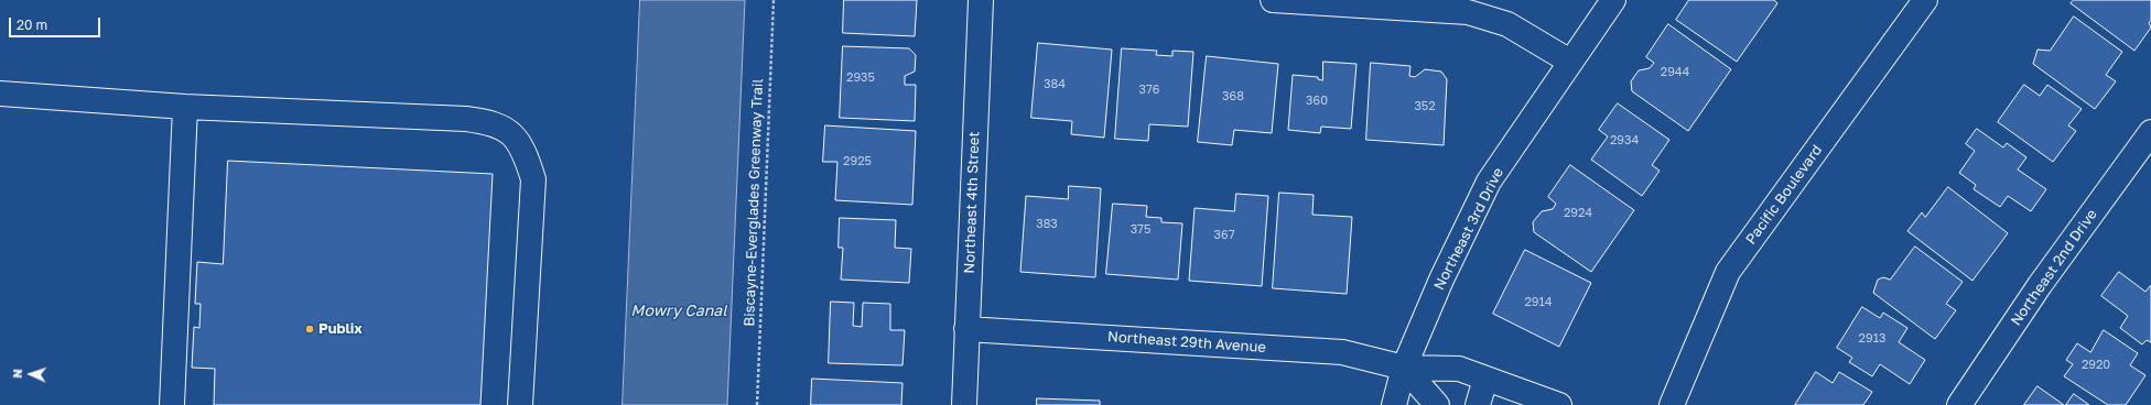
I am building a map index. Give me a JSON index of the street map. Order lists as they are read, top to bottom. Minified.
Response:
{"streets":{"street":["Pacific Boulevard","Northeast 4th Street","Northeast 3rd Drive","Northeast 2nd Drive","Northeast 29th Avenue"],"path":["Biscayne-Everglades Greenway Trail"]},"crossings":[["Northeast 4th Street","Northeast 29th Avenue"],["Northeast 3rd Drive","Northeast 29th Avenue"]],"water":["Mowry Canal"],"places":["Publix"],"house_numbers":["2944","2935","384","376","368","360","352","2934","2925","2924","383","375","367","2914","2913","2920"],"scale_bar":"20 m","north":"left"}
